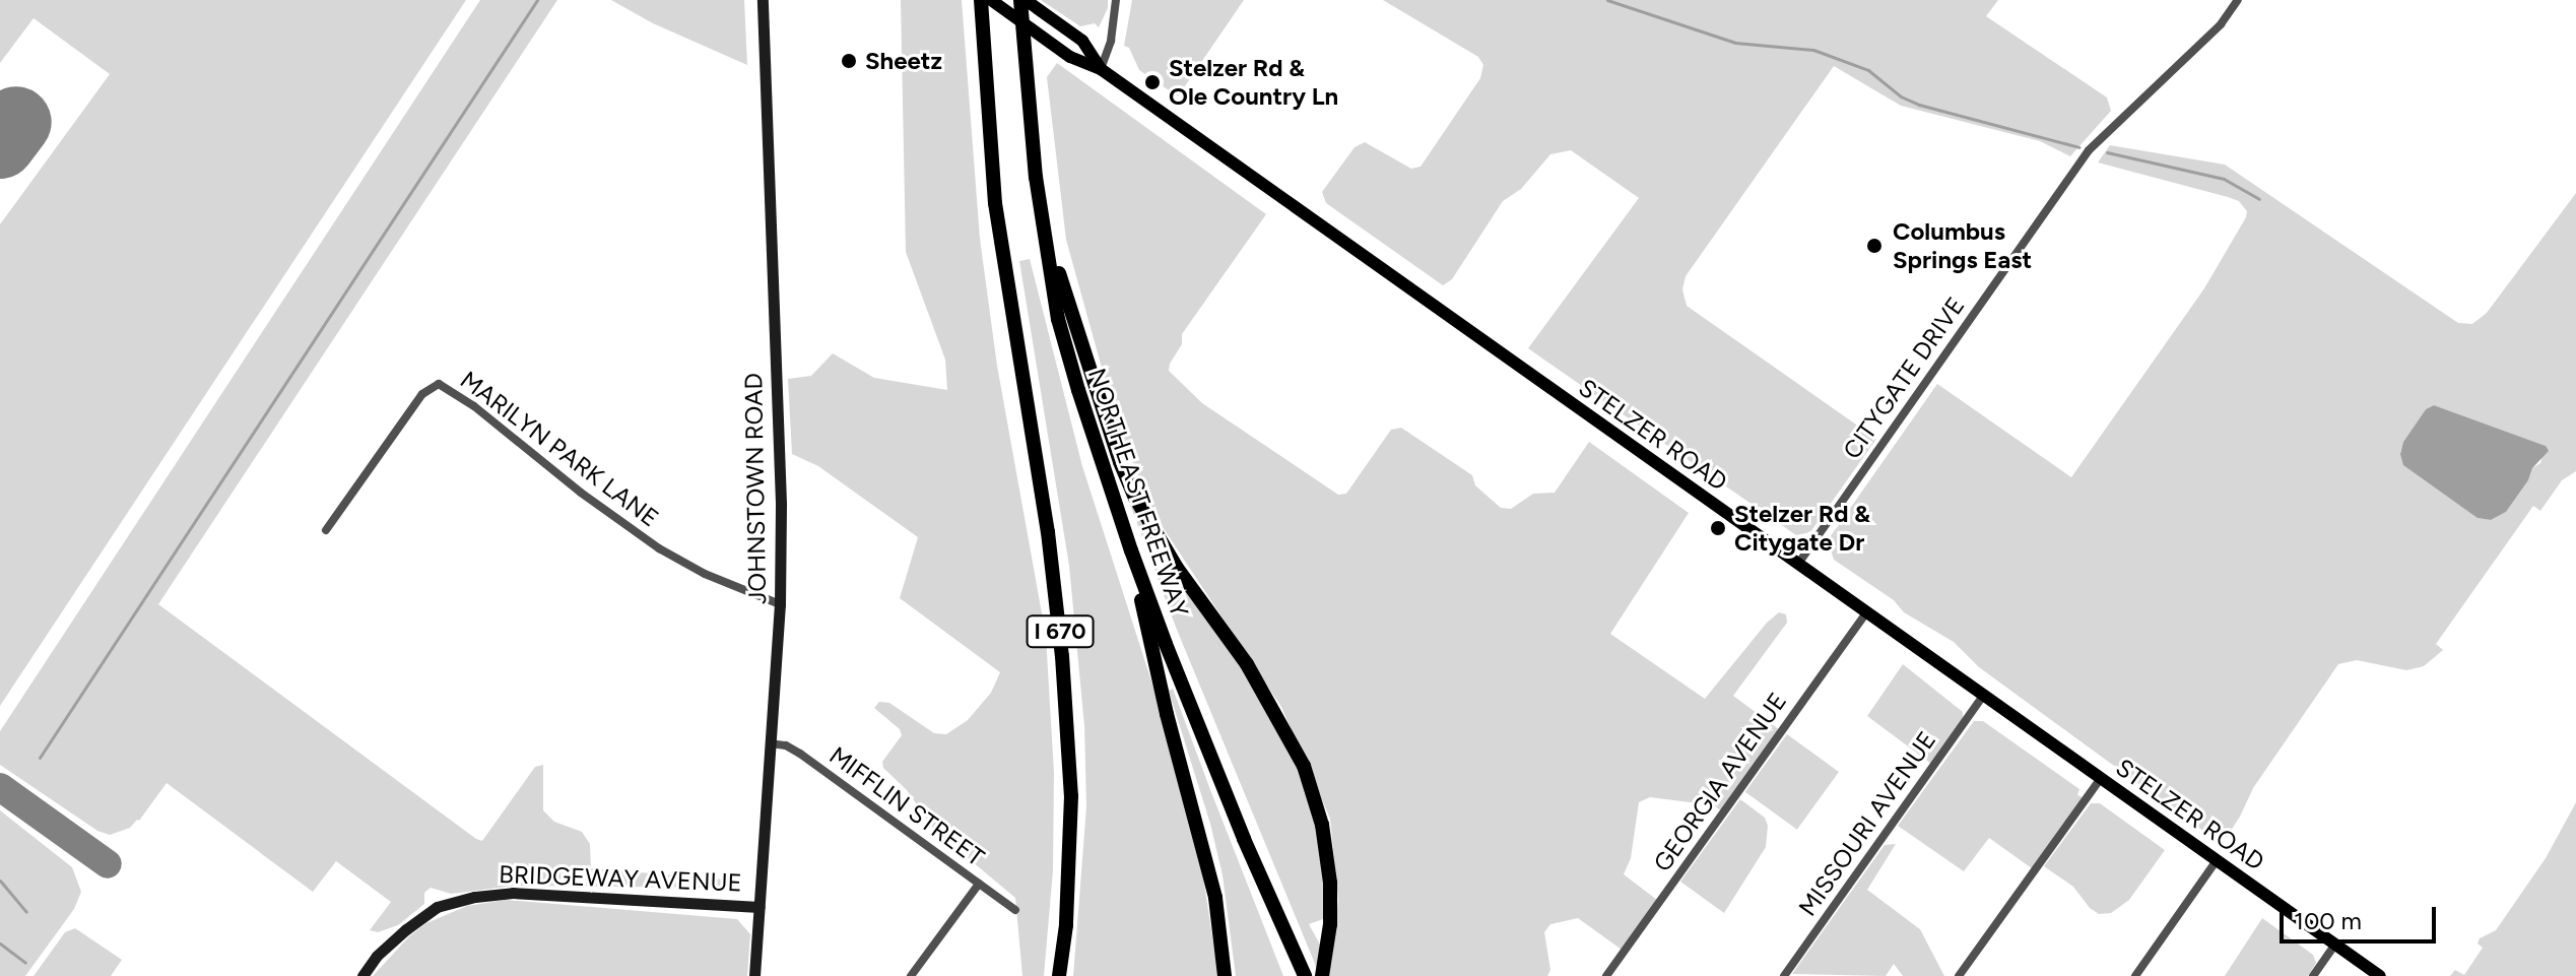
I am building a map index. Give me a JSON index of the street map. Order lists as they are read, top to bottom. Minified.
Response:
{"streets":{"highway":["NORTHEAST FREEWAY","I 670"],"main road":["STELZER ROAD","JOHNSTOWN ROAD","BRIDGEWAY AVENUE"],"street":["CITYGATE DRIVE","MARILYN PARK LANE","GEORGIA AVENUE","MIFFLIN STREET","MISSOURI AVENUE"]},"crossings":[["CITYGATE DRIVE","STELZER ROAD"],["STELZER ROAD","NORTHEAST FREEWAY"],["STELZER ROAD","GEORGIA AVENUE"],["STELZER ROAD","MISSOURI AVENUE"],["MARILYN PARK LANE","JOHNSTOWN ROAD"],["JOHNSTOWN ROAD","MIFFLIN STREET"],["JOHNSTOWN ROAD","BRIDGEWAY AVENUE"]],"places":["Sheetz","Stelzer Rd & Ole Country Ln","Columbus Springs East","Stelzer Rd & Citygate Dr"],"scale_bar":"100 m"}
